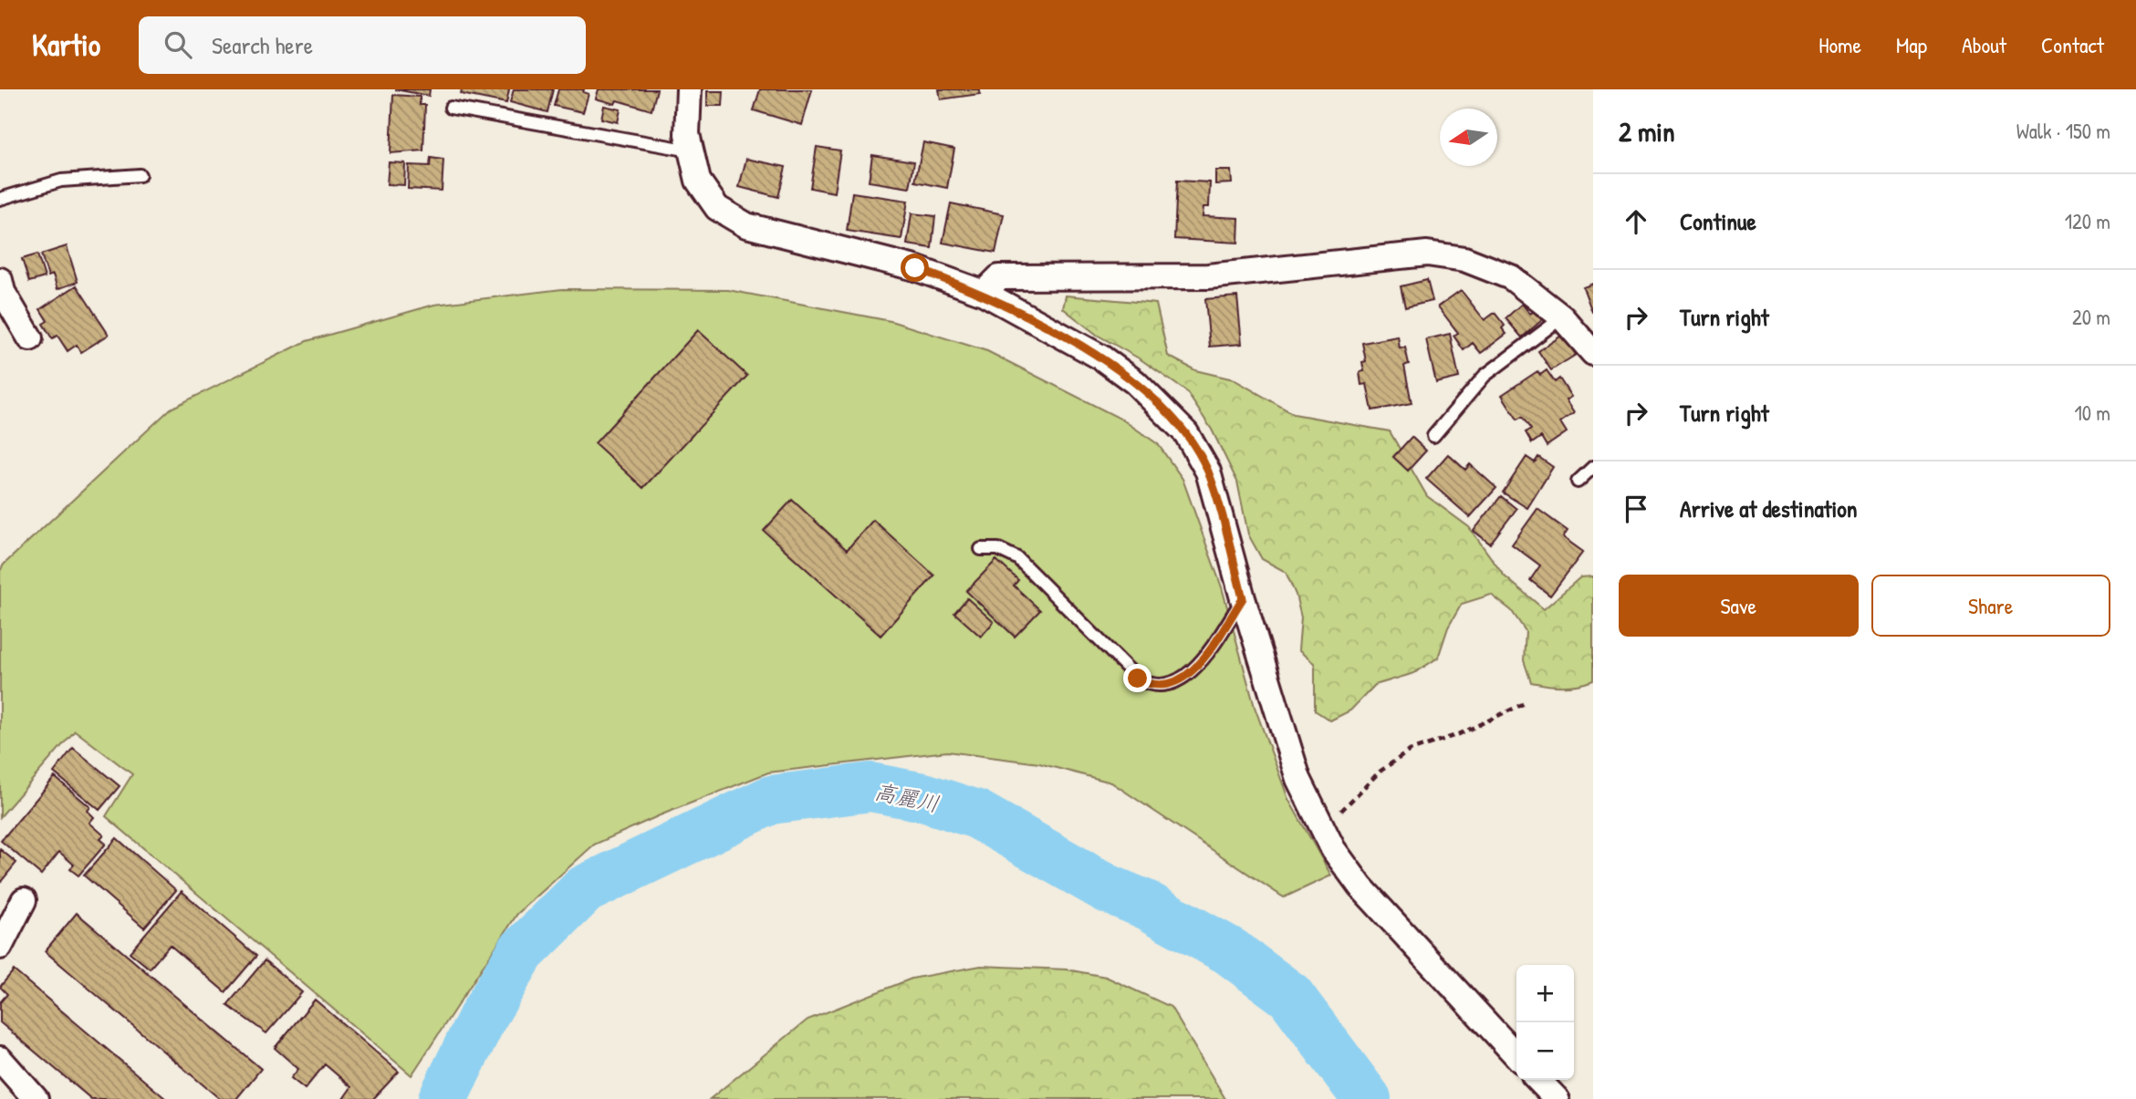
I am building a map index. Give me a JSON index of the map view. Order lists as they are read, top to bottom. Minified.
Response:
{"water":["高麗川"],"north":"left","page":{"header":"Kartio","search":"Search here","nav":["Home","Map","About","Contact"],"heading":["2 min","Walk · 150 m"],"list":[["Continue","120 m"],["Turn right","20 m"],["Turn right","10 m"],"Arrive at destination"],"buttons":["Save","Share"],"map_buttons":["+","−"]}}
